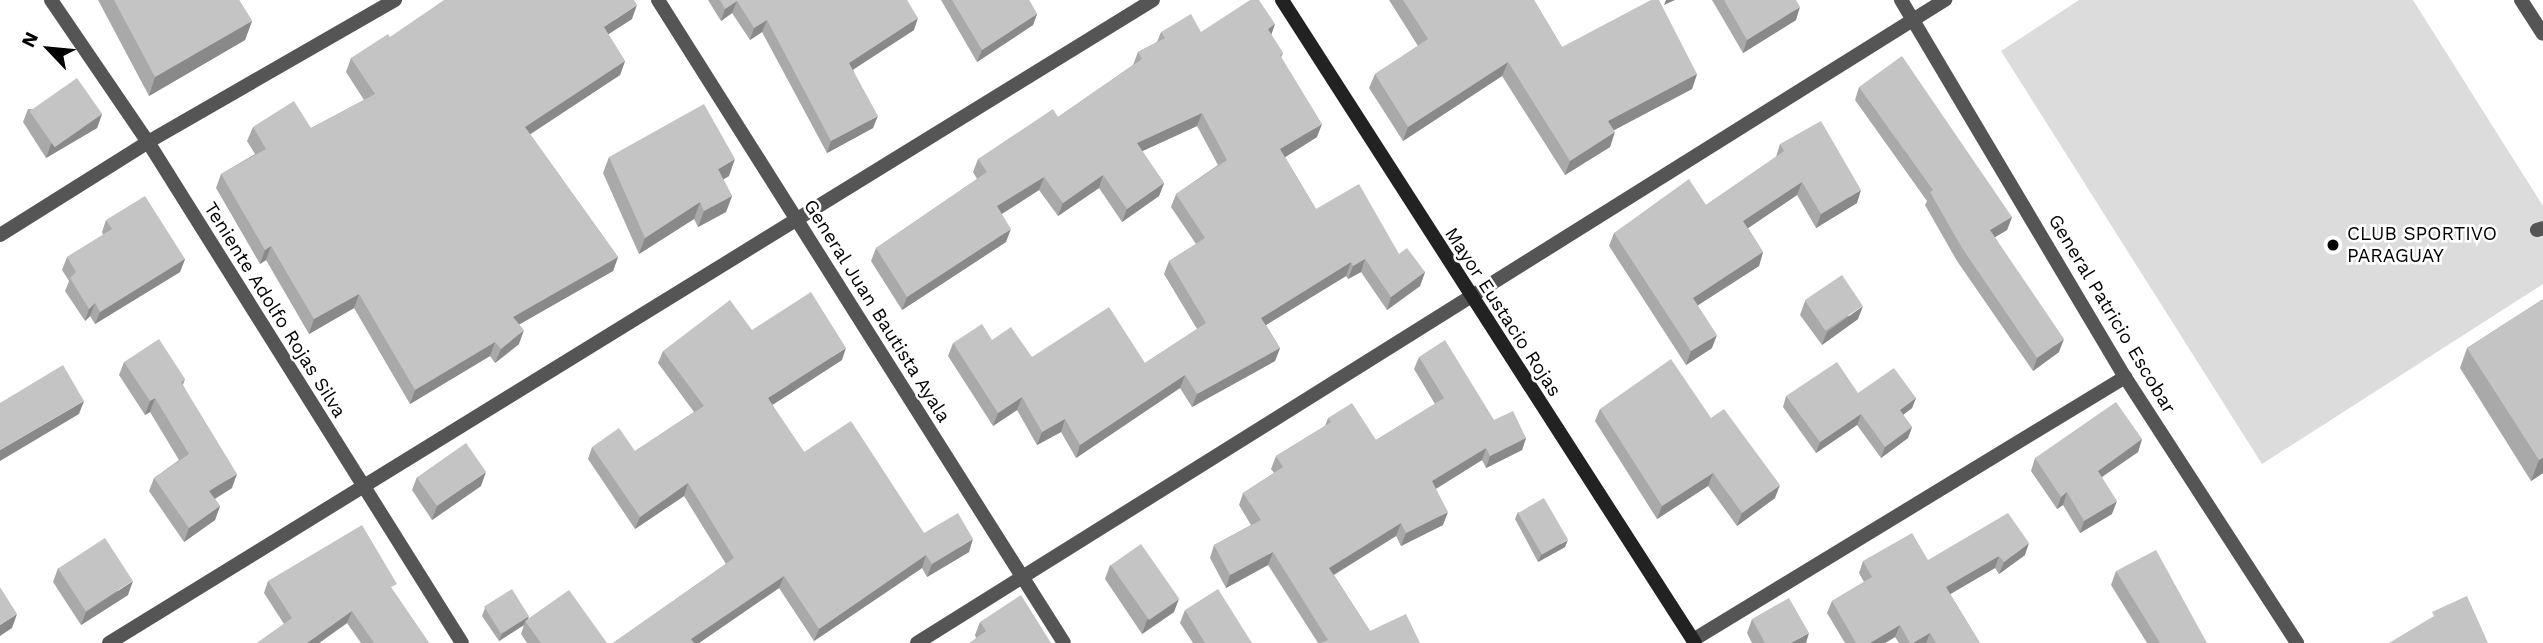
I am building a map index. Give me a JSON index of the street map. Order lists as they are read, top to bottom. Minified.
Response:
{"streets":{"street":["Teniente Adolfo Rojas Silva","General Juan Bautista Ayala","Mayor Eustacio Rojas","General Patricio Escobar"]},"places":["CLUB SPORTIVO PARAGUAY"],"north":"top left"}
